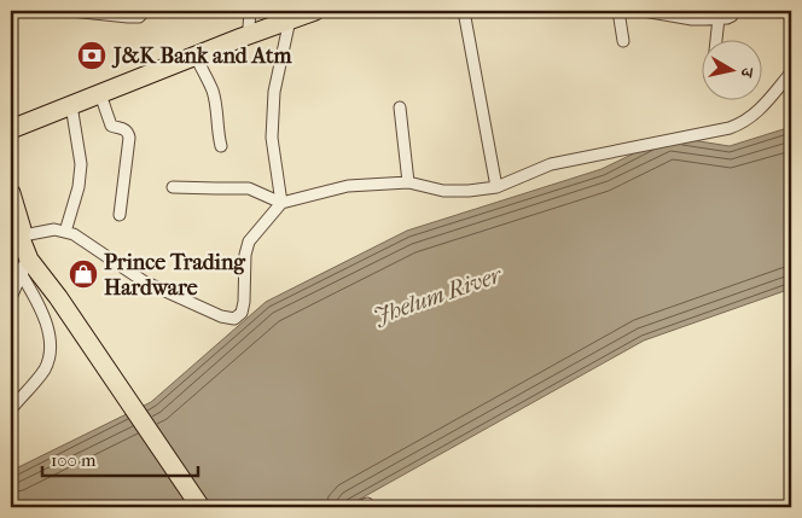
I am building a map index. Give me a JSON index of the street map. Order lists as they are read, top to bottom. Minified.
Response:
{"water":["Jhelum River"],"places":{"bank":["J&K Bank and Atm"],"shop":["Prince Trading Hardware"]},"scale_bar":"100 m","north":"right"}
